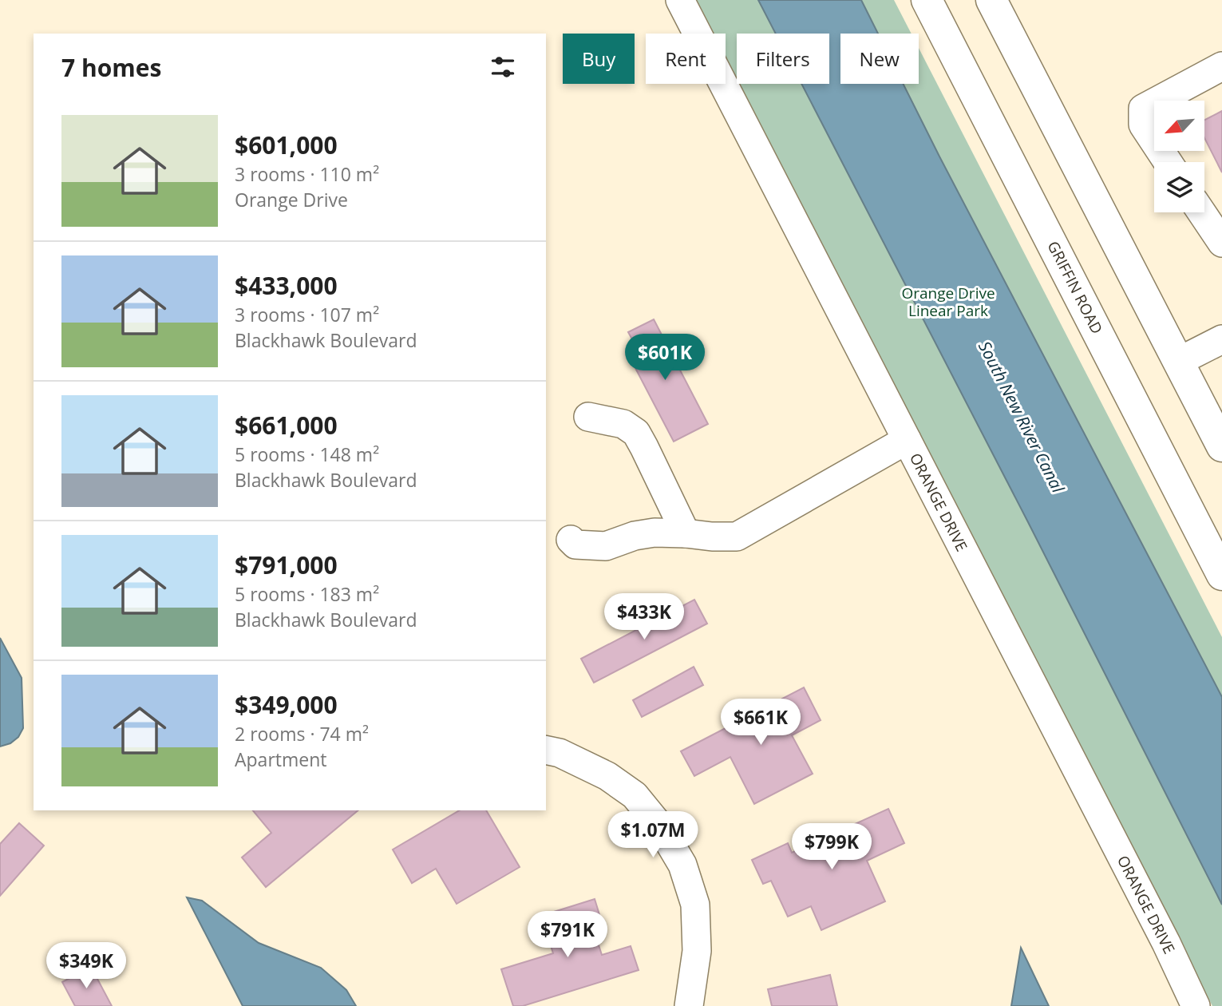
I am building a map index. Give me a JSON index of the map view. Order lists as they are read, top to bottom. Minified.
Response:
{"streets":{"main road":["GRIFFIN ROAD"],"street":["ORANGE DRIVE"]},"water":["South New River Canal"],"parks":["Orange Drive Linear Park"],"north":"bottom left","page":{"chip":["Buy","Rent","Filters","New"],"heading":"7 homes","list":[{"name":"$601,000","note":"3 rooms · 110 m² · Orange Drive"},{"name":"$433,000","note":"3 rooms · 107 m² · Blackhawk Boulevard"},{"name":"$661,000","note":"5 rooms · 148 m² · Blackhawk Boulevard"},{"name":"$791,000","note":"5 rooms · 183 m² · Blackhawk Boulevard"},{"name":"$349,000","note":"2 rooms · 74 m² · Apartment"}],"price":["$601K","$433K","$661K","$1.07M","$799K","$791K","$349K"]}}
